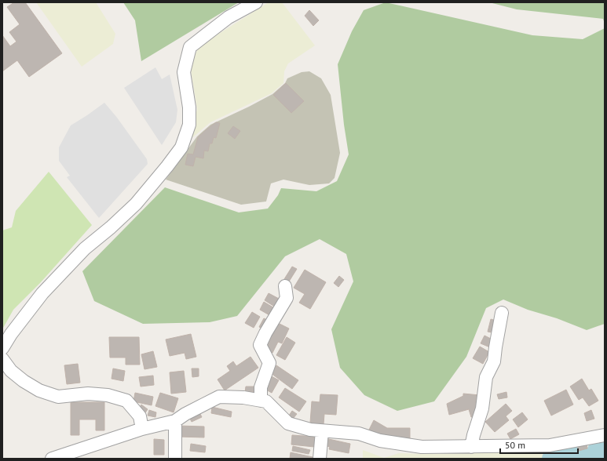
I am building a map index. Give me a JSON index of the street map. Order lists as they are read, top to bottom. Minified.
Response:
{"scale_bar":"50 m"}
